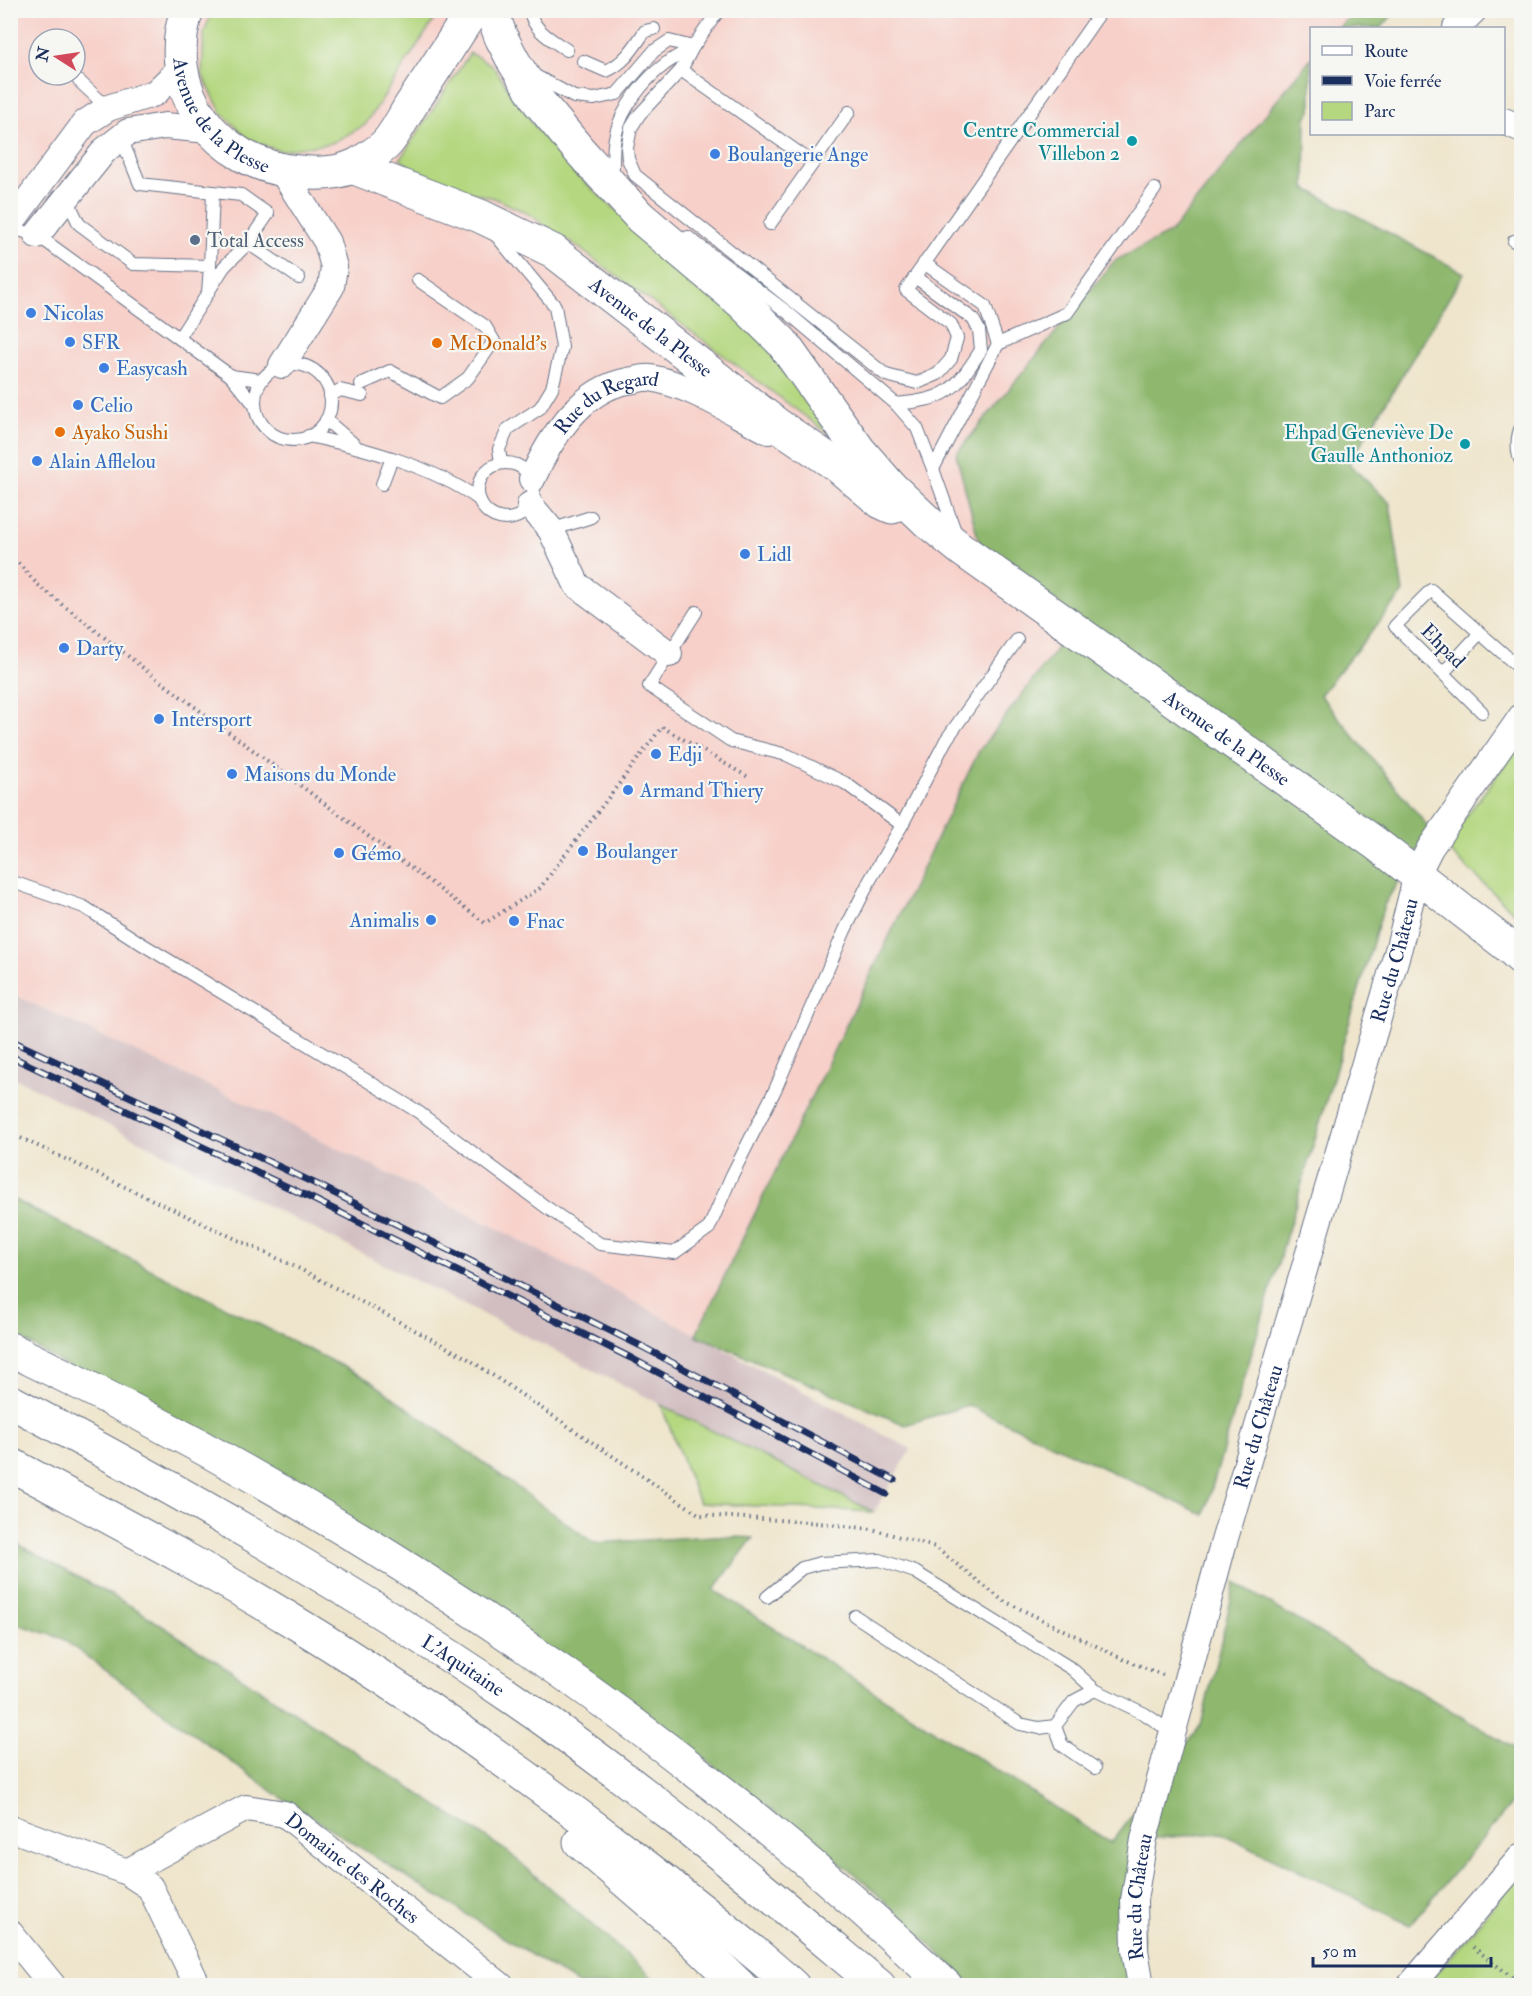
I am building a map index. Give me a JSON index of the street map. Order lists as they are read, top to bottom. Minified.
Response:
{"streets":{"main road":["Avenue de la Plesse","L'Aquitaine"],"street":["Rue du Regard","Rue du Château","Domaine des Roches"],"lane":["Ehpad"]},"crossings":[["Avenue de la Plesse","Rue du Regard"],["Avenue de la Plesse","Rue du Château"]],"places":["Centre Commercial Villebon 2","Boulangerie Ange","Total Access","Nicolas","SFR","McDonald's","Easycash","Celio","Ayako Sushi","Ehpad Geneviève De Gaulle Anthonioz","Alain Afflelou","Lidl","Darty","Intersport","Edji","Maisons du Monde","Armand Thiery","Boulanger","Gémo","Animalis","Fnac"],"legend":["Route","Voie ferrée","Parc"],"scale_bar":"50 m","north":"left"}
